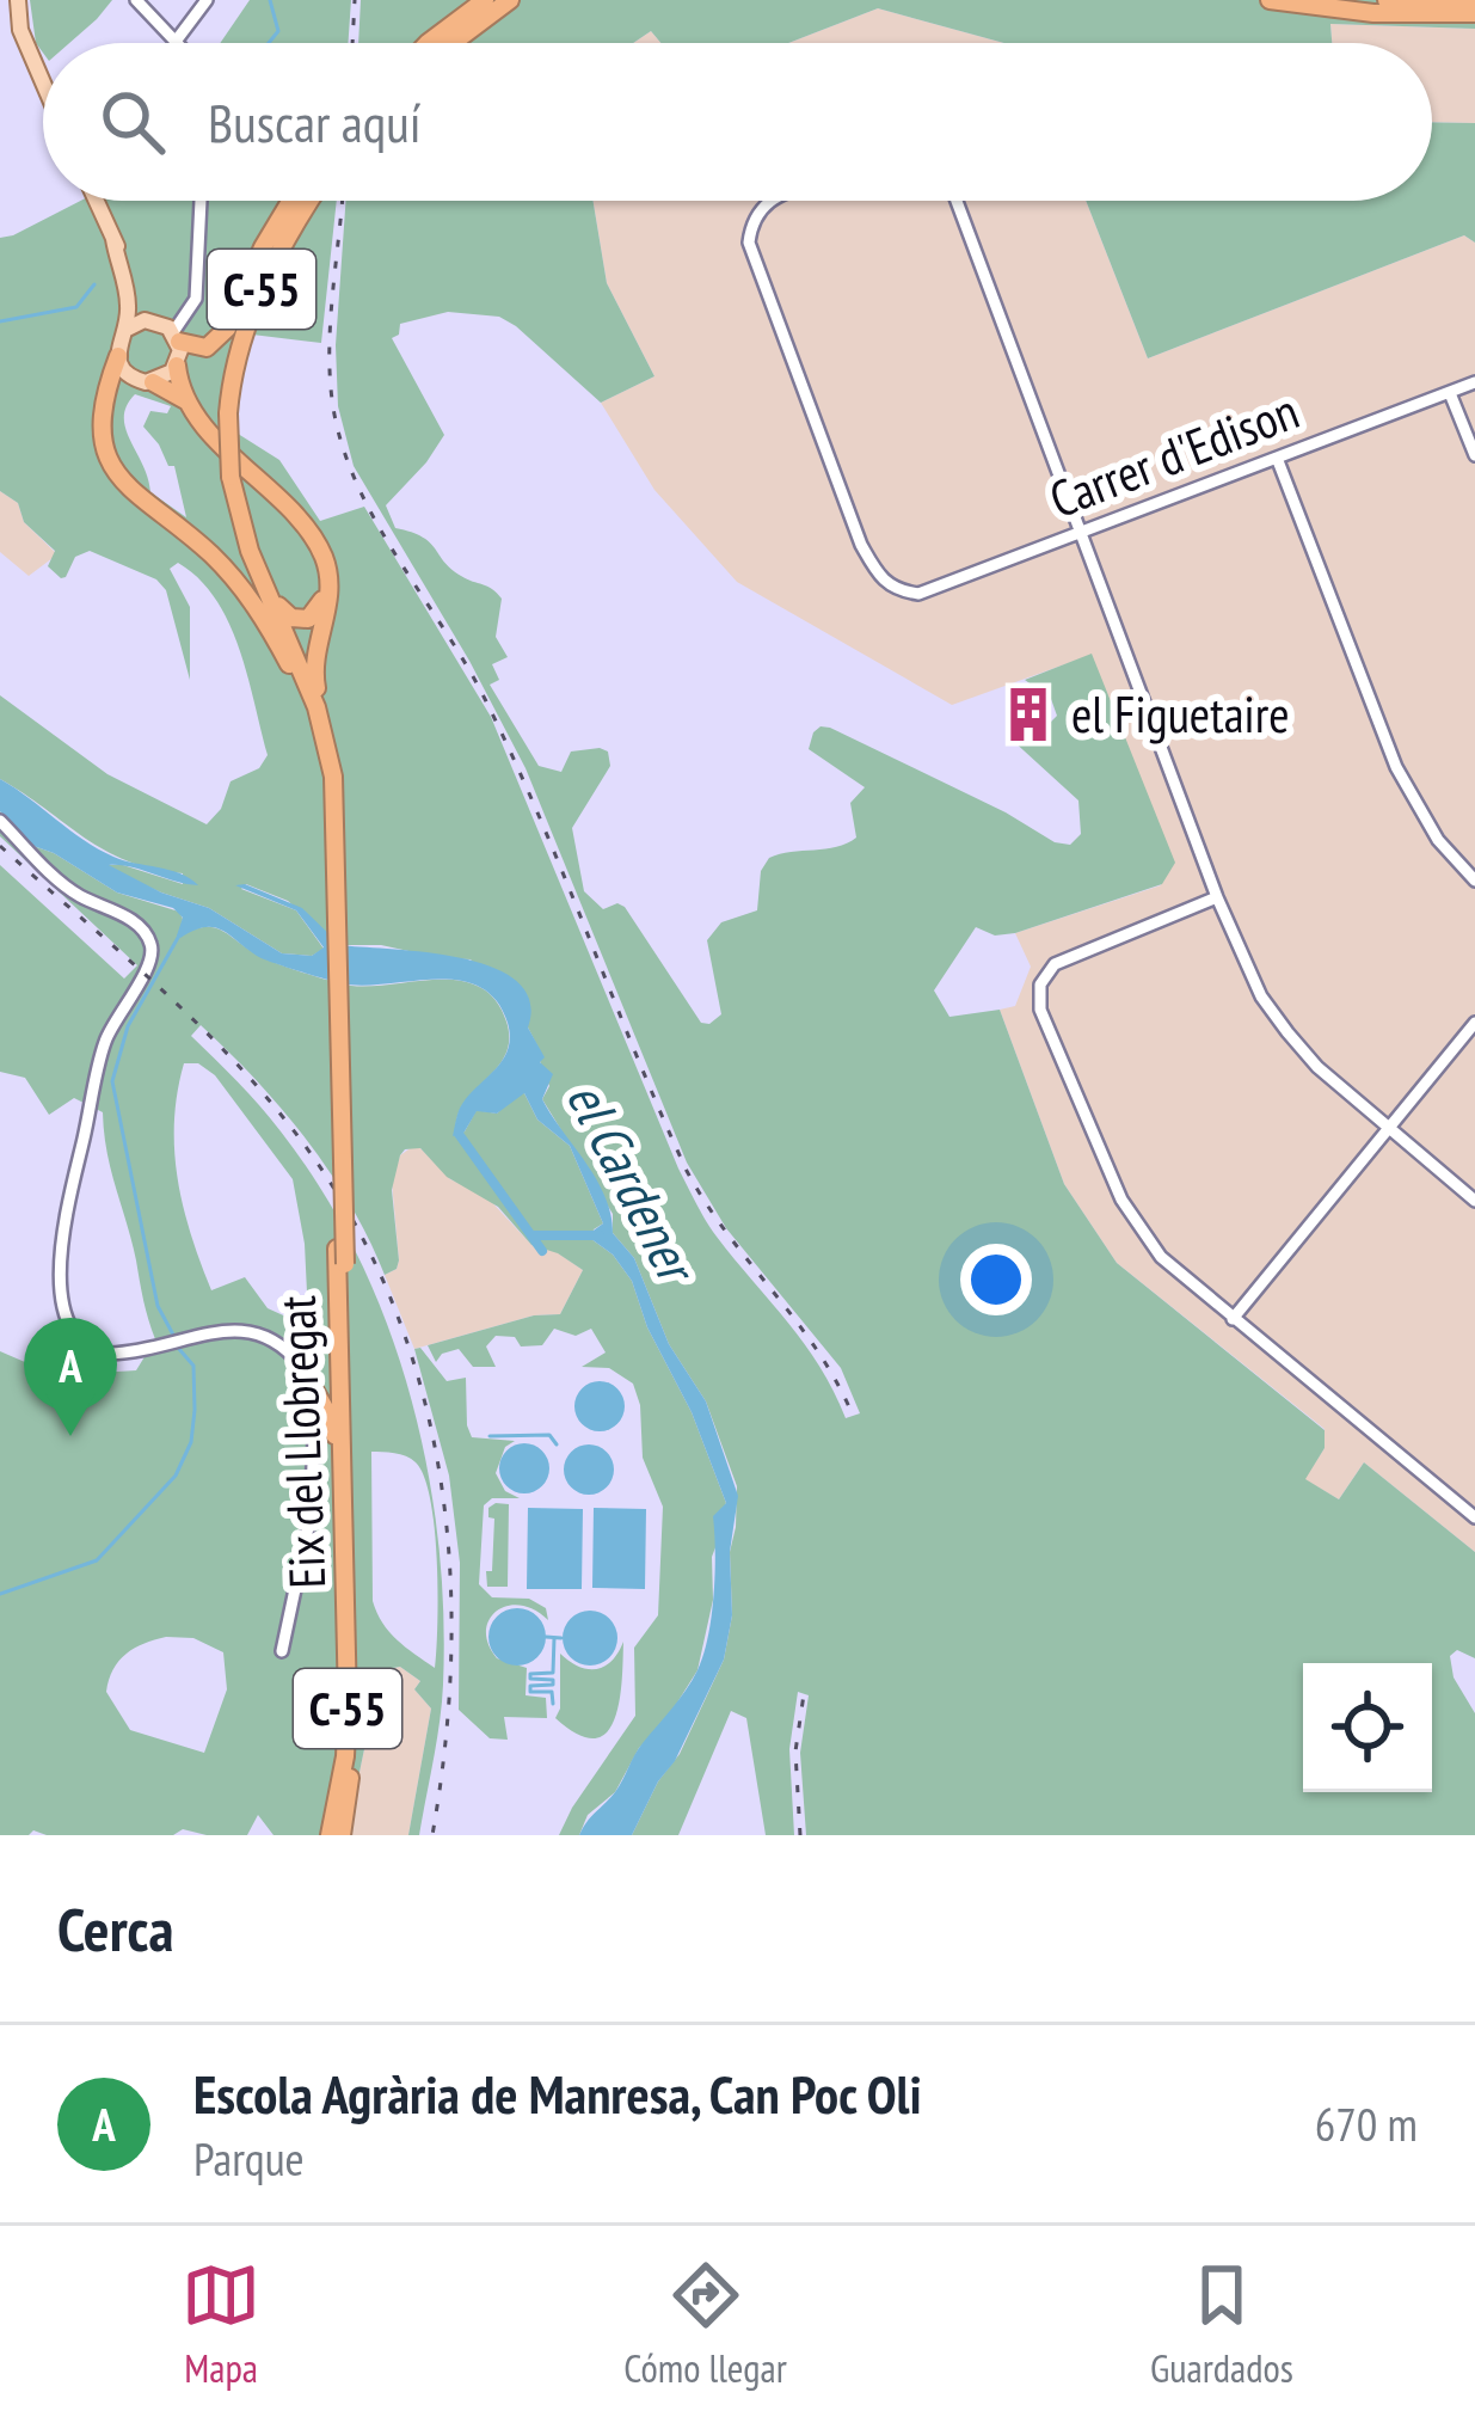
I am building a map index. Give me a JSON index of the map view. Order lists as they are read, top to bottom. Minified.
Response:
{"streets":{"highway":["C-55","Eix del Llobregat"],"street":["Carrer d'Edison"]},"crossings":[["C-55","Eix del Llobregat"]],"water":["el Cardener"],"places":{"building":["el Figuetaire"]},"page":{"search":"Buscar aquí","pins":"A","heading":"Cerca","list":[{"mark":"A","name":"Escola Agrària de Manresa, Can Poc Oli","note":"Parque","value":"670 m"}],"nav":["Mapa","Cómo llegar","Guardados"]}}
